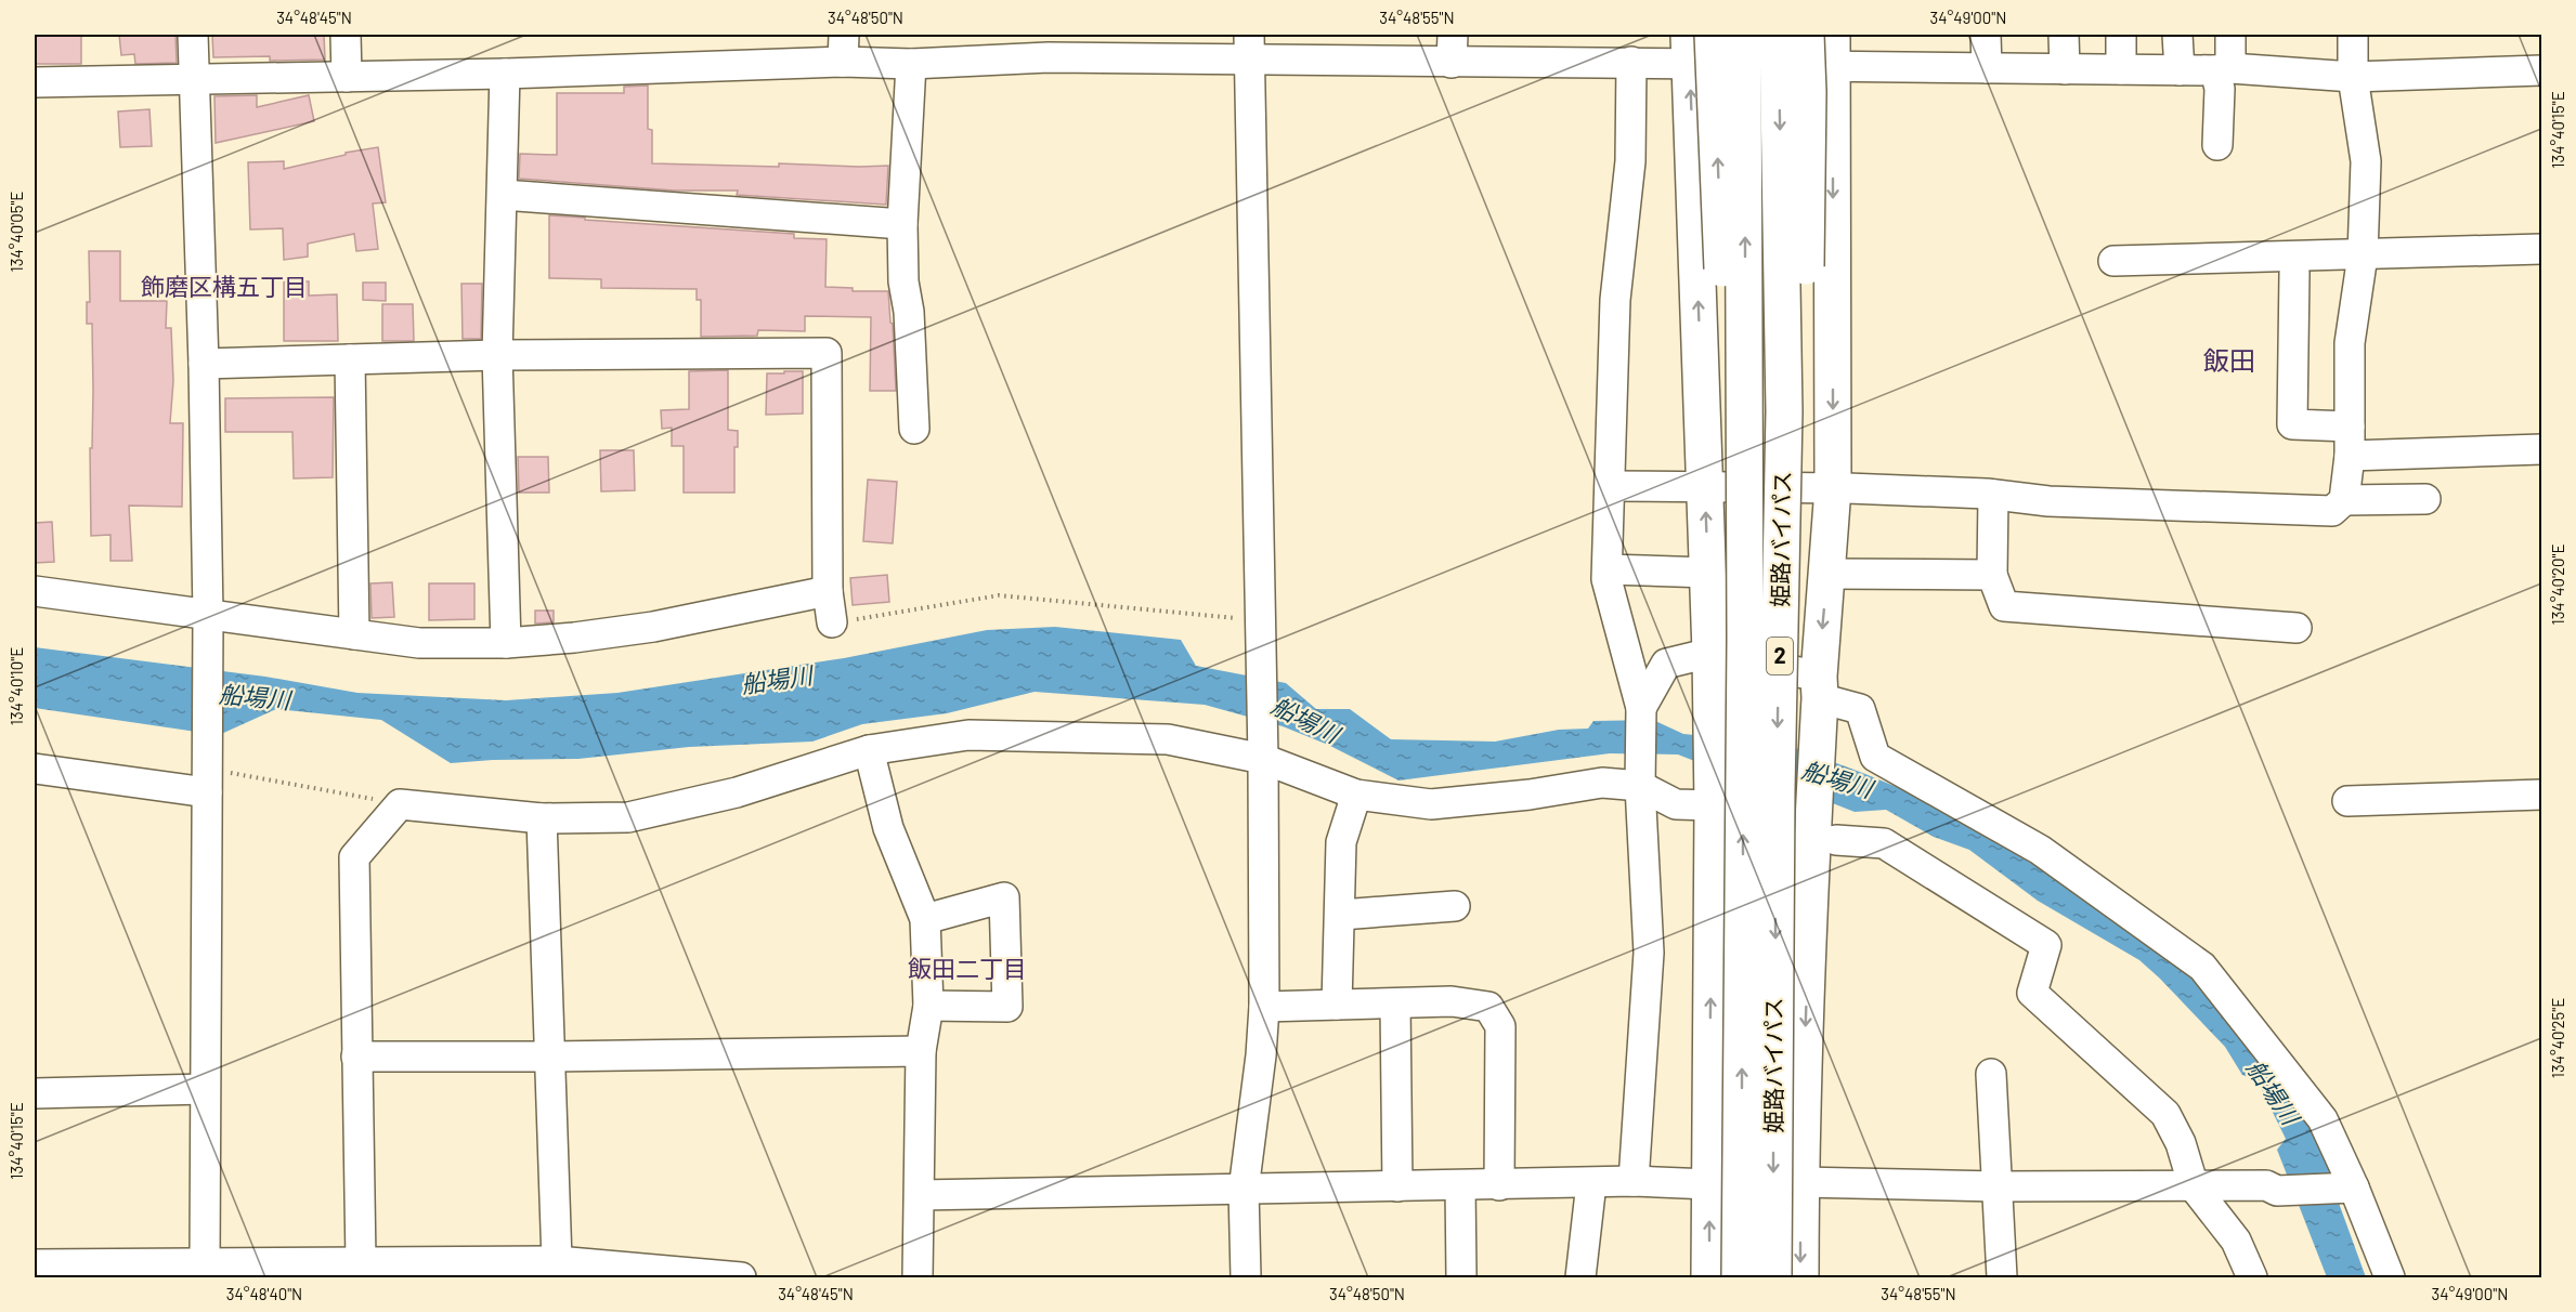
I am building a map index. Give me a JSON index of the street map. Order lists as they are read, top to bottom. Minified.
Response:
{"streets":{"highway":["姫路バイパス","2"]},"districts":["飾磨区構五丁目","飯田","飯田二丁目"],"water":["船場川"],"coordinates":["34°48'45\"N","34°48'50\"N","34°48'55\"N","34°49'00\"N","134°40'15\"E","134°40'05\"E","134°40'20\"E","134°40'10\"E","134°40'25\"E","34°48'40\"N"]}
